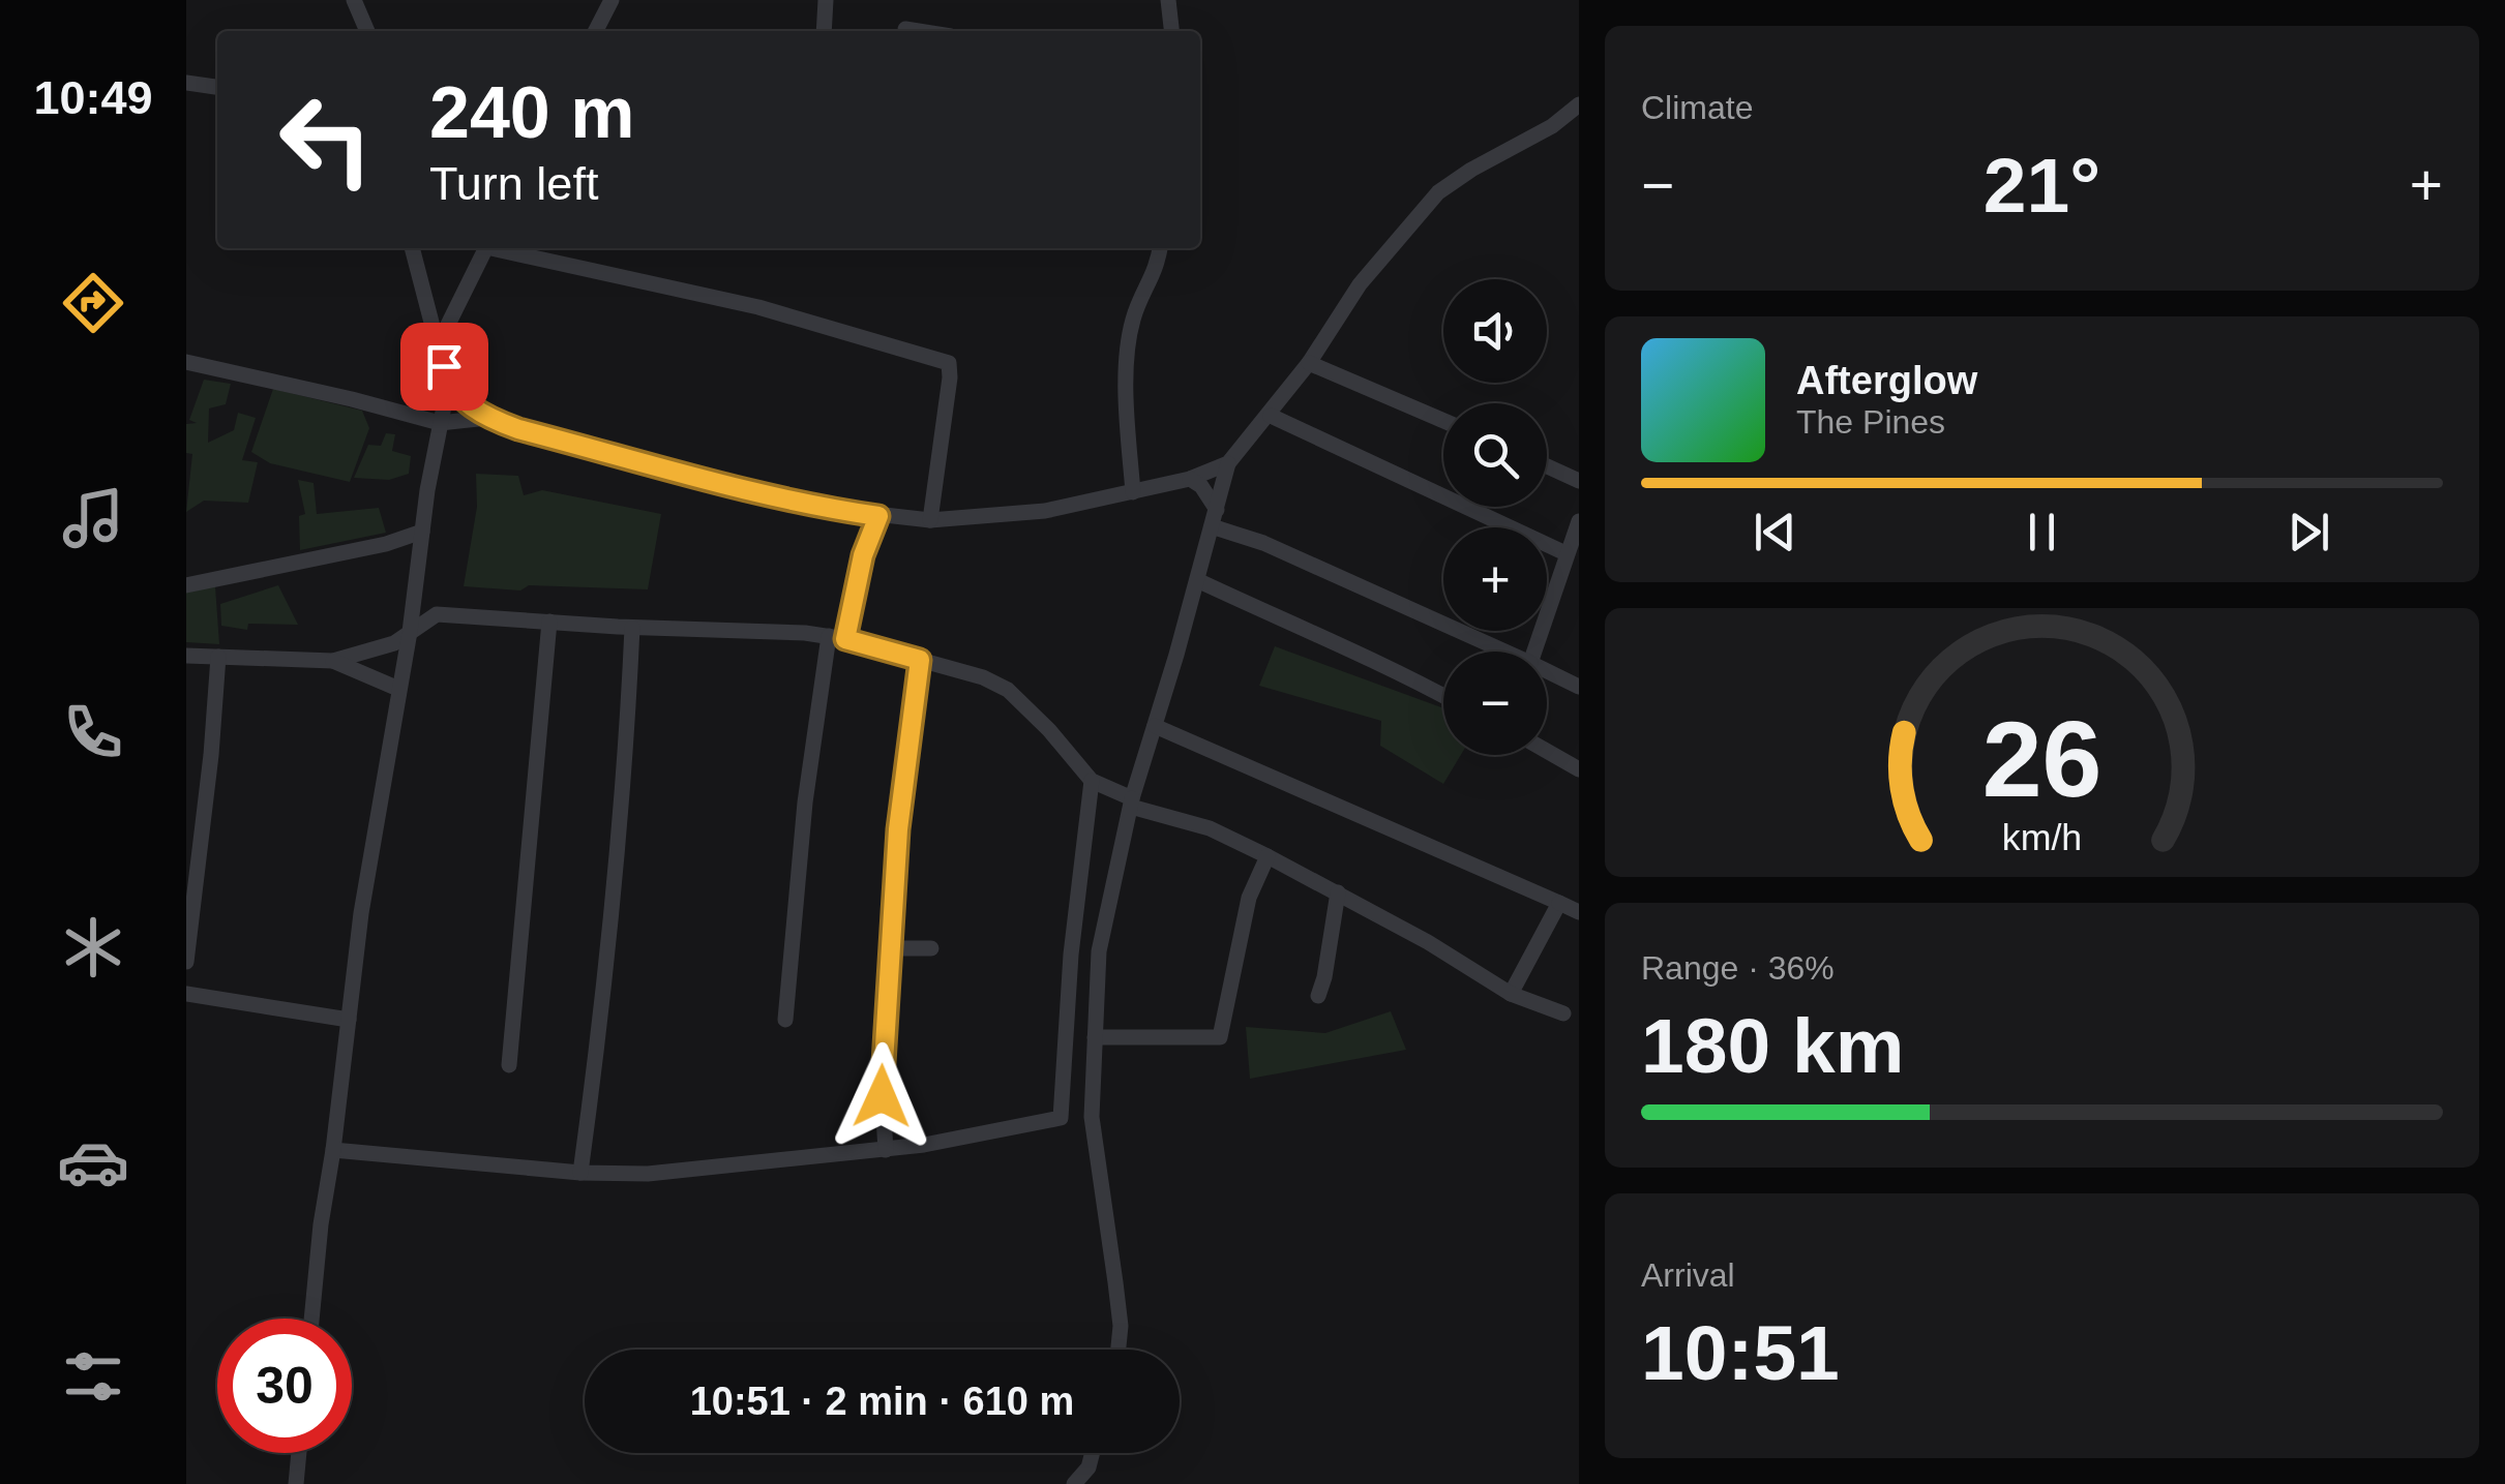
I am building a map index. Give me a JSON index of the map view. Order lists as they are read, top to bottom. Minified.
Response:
{"page":{"tabs":"10:49","tile":["Climate",["Range · 36%","180 km"],["Arrival","10:51"]],"turn":["240 m","Turn left"],"heat":["−","21°","+"],"map_buttons":["+","−"],"song":["Afterglow","The Pines"],"limit":"30","trip":"10:51 · 2 min · 610 m","gauge":["26","km/h"]}}
